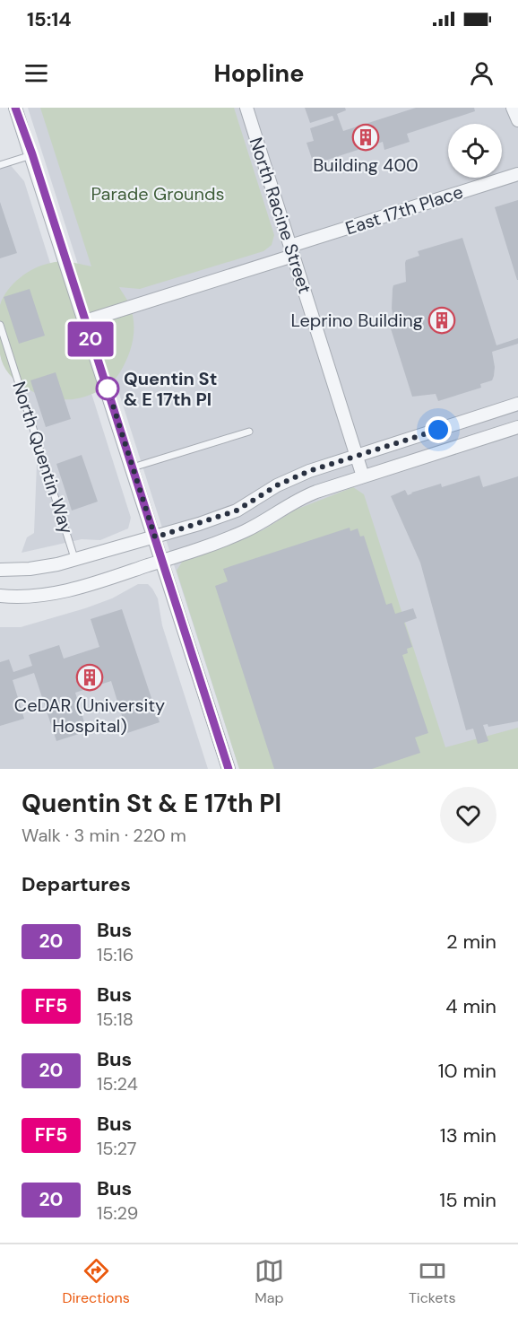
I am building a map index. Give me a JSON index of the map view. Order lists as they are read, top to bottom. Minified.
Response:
{"streets":{"street":["East 17th Place","North Racine Street"],"lane":["North Quentin Way"]},"crossings":[["East 17th Place","North Racine Street"]],"parks":["Parade Grounds"],"places":{"building":["Building 400","Leprino Building","CeDAR (University Hospital)"],"other":["Quentin St & E 17th Pl"]},"lines":["bus line 20"],"page":{"status":"15:14","header":"Hopline","on_map":"20","heading":[["Quentin St & E 17th Pl","Walk · 3 min · 220 m"],"Departures"],"list":[{"mark":"20","name":"Bus","note":"15:16","value":"2 min"},{"mark":"FF5","name":"Bus","note":"15:18","value":"4 min"},{"mark":"20","name":"Bus","note":"15:24","value":"10 min"},{"mark":"FF5","name":"Bus","note":"15:27","value":"13 min"},{"mark":"20","name":"Bus","note":"15:29","value":"15 min"}],"tabs":["Directions","Map","Tickets"]}}
